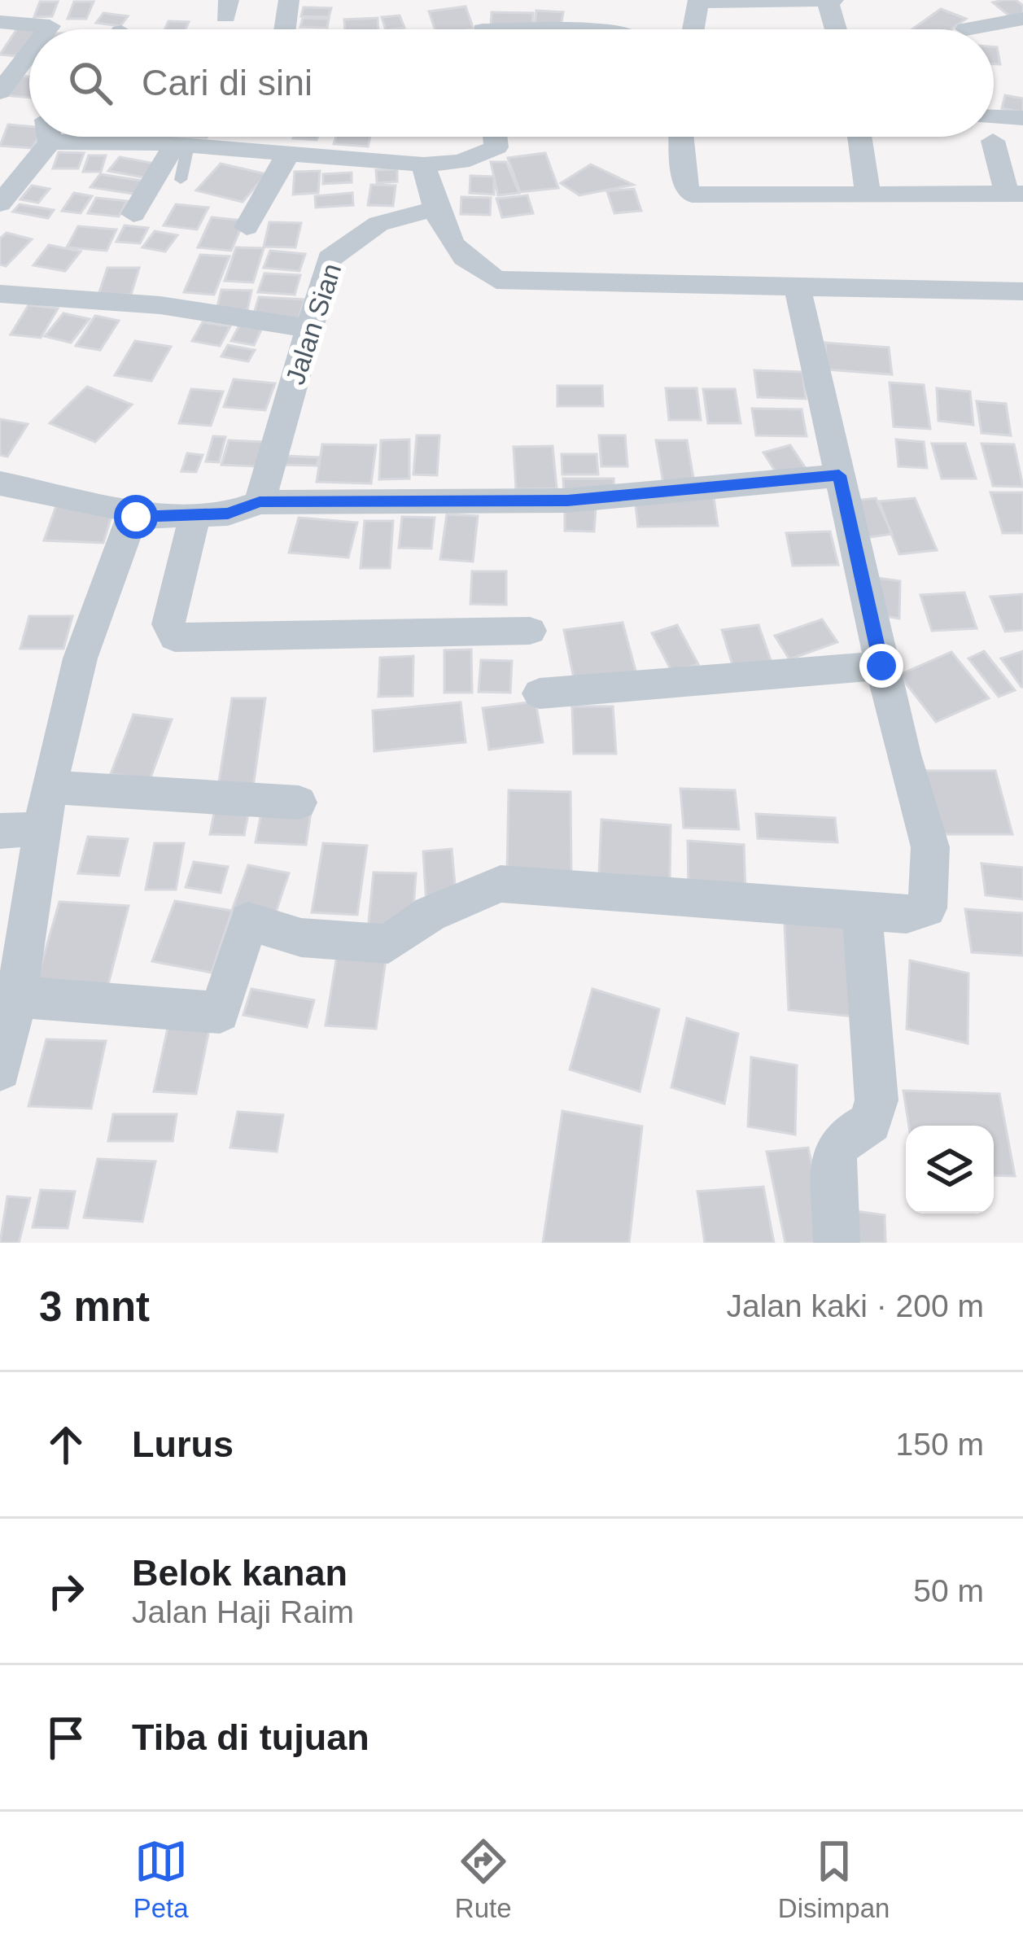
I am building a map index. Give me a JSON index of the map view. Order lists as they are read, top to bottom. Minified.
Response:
{"streets":{"street":["Jalan Sian"]},"page":{"search":"Cari di sini","heading":["3 mnt","Jalan kaki · 200 m"],"list":[["Lurus","150 m"],["Belok kanan","Jalan Haji Raim","50 m"],"Tiba di tujuan"],"nav":["Peta","Rute","Disimpan"]}}
